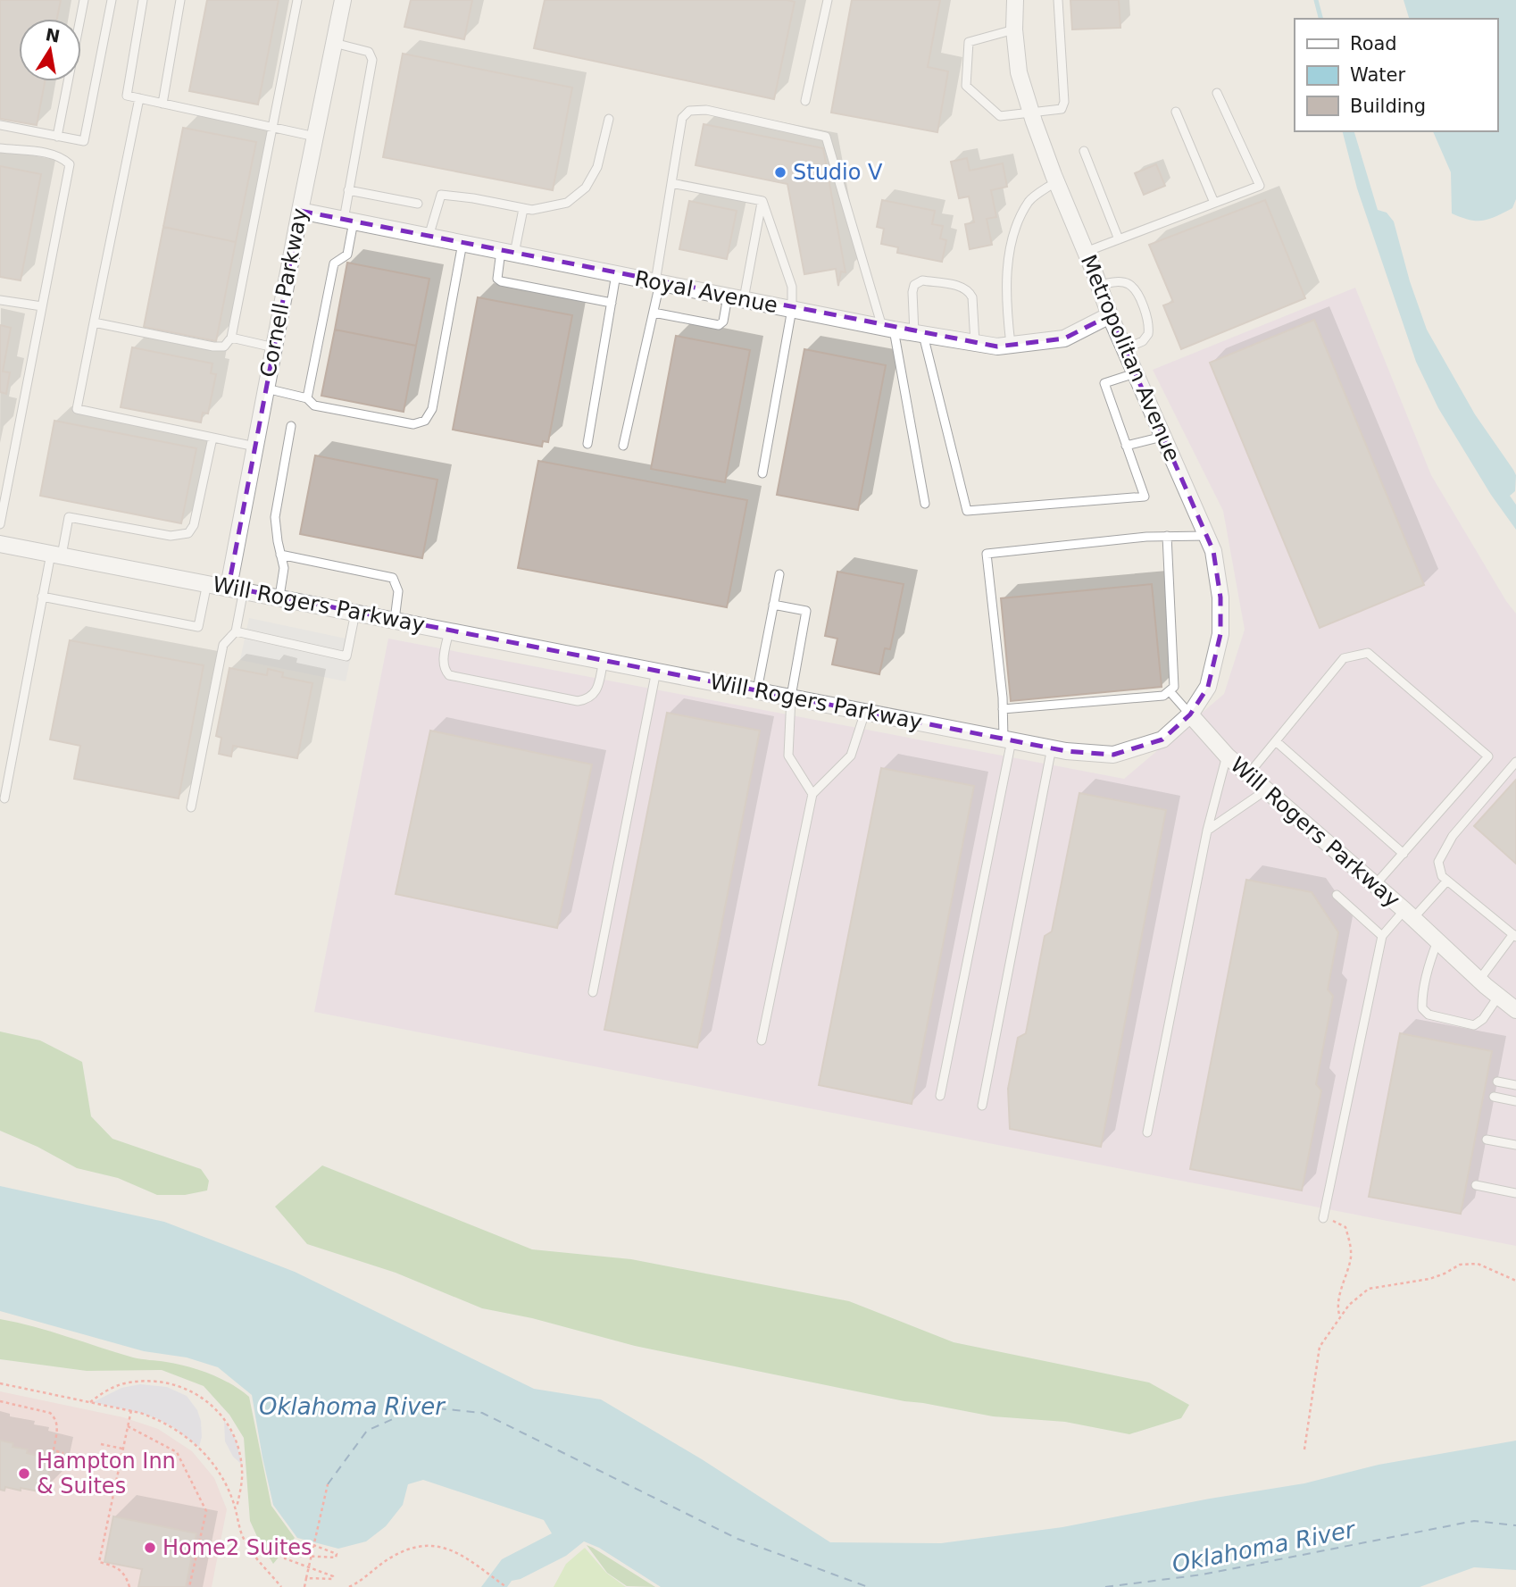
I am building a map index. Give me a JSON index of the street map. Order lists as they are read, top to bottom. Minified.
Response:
{"streets":{"street":["Royal Avenue","Cornell Parkway","Metropolitan Avenue","Will Rogers Parkway"]},"crossings":[["Royal Avenue","Cornell Parkway"],["Royal Avenue","Metropolitan Avenue"],["Cornell Parkway","Will Rogers Parkway"],["Metropolitan Avenue","Will Rogers Parkway"]],"water":["Oklahoma River"],"places":["Studio V","Hampton Inn & Suites","Home2 Suites"],"legend":["Road","Water","Building"],"north":"top"}
